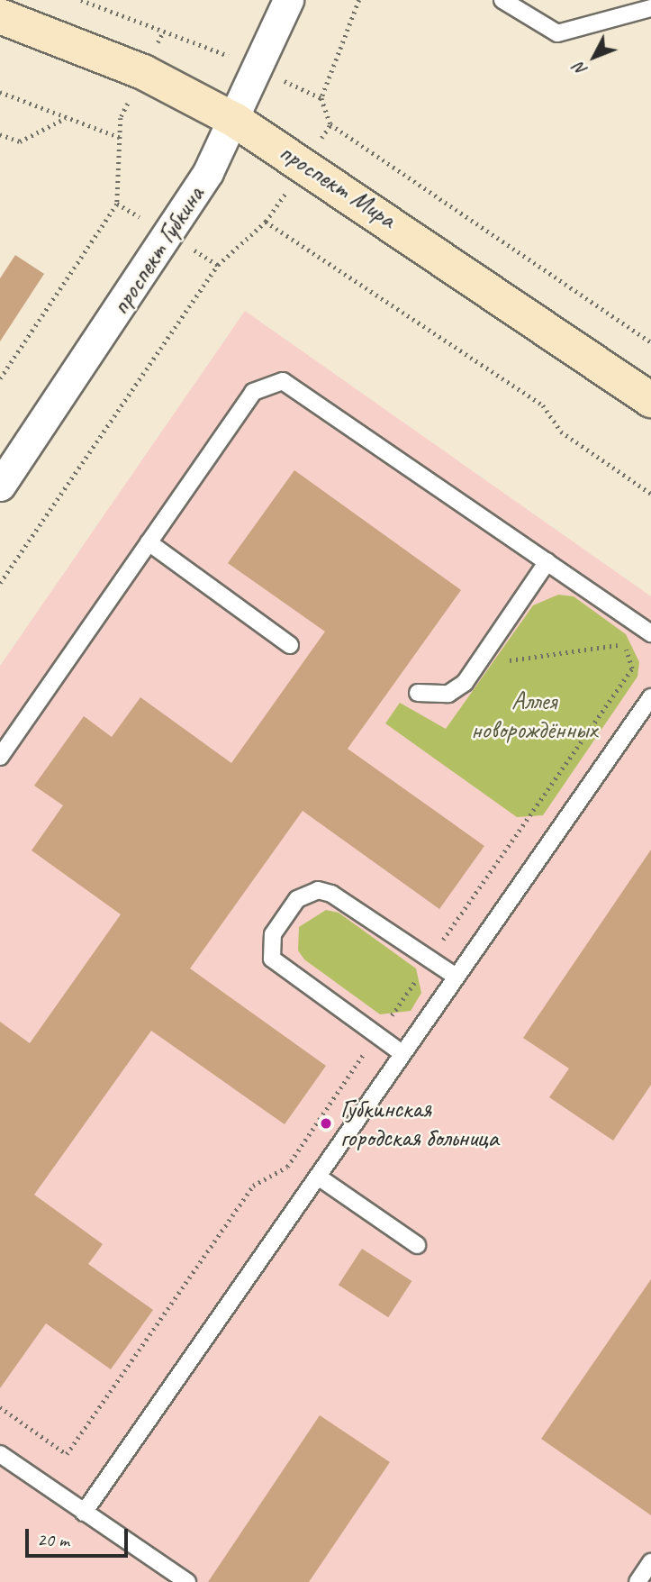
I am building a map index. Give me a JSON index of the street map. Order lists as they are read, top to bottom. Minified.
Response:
{"streets":{"main road":["проспект Мира"],"street":["проспект Губкина"]},"crossings":[["проспект Мира","проспект Губкина"]],"parks":["Аллея новорождённых"],"places":["Губкинская городская больница"],"scale_bar":"20 m","north":"bottom left"}
